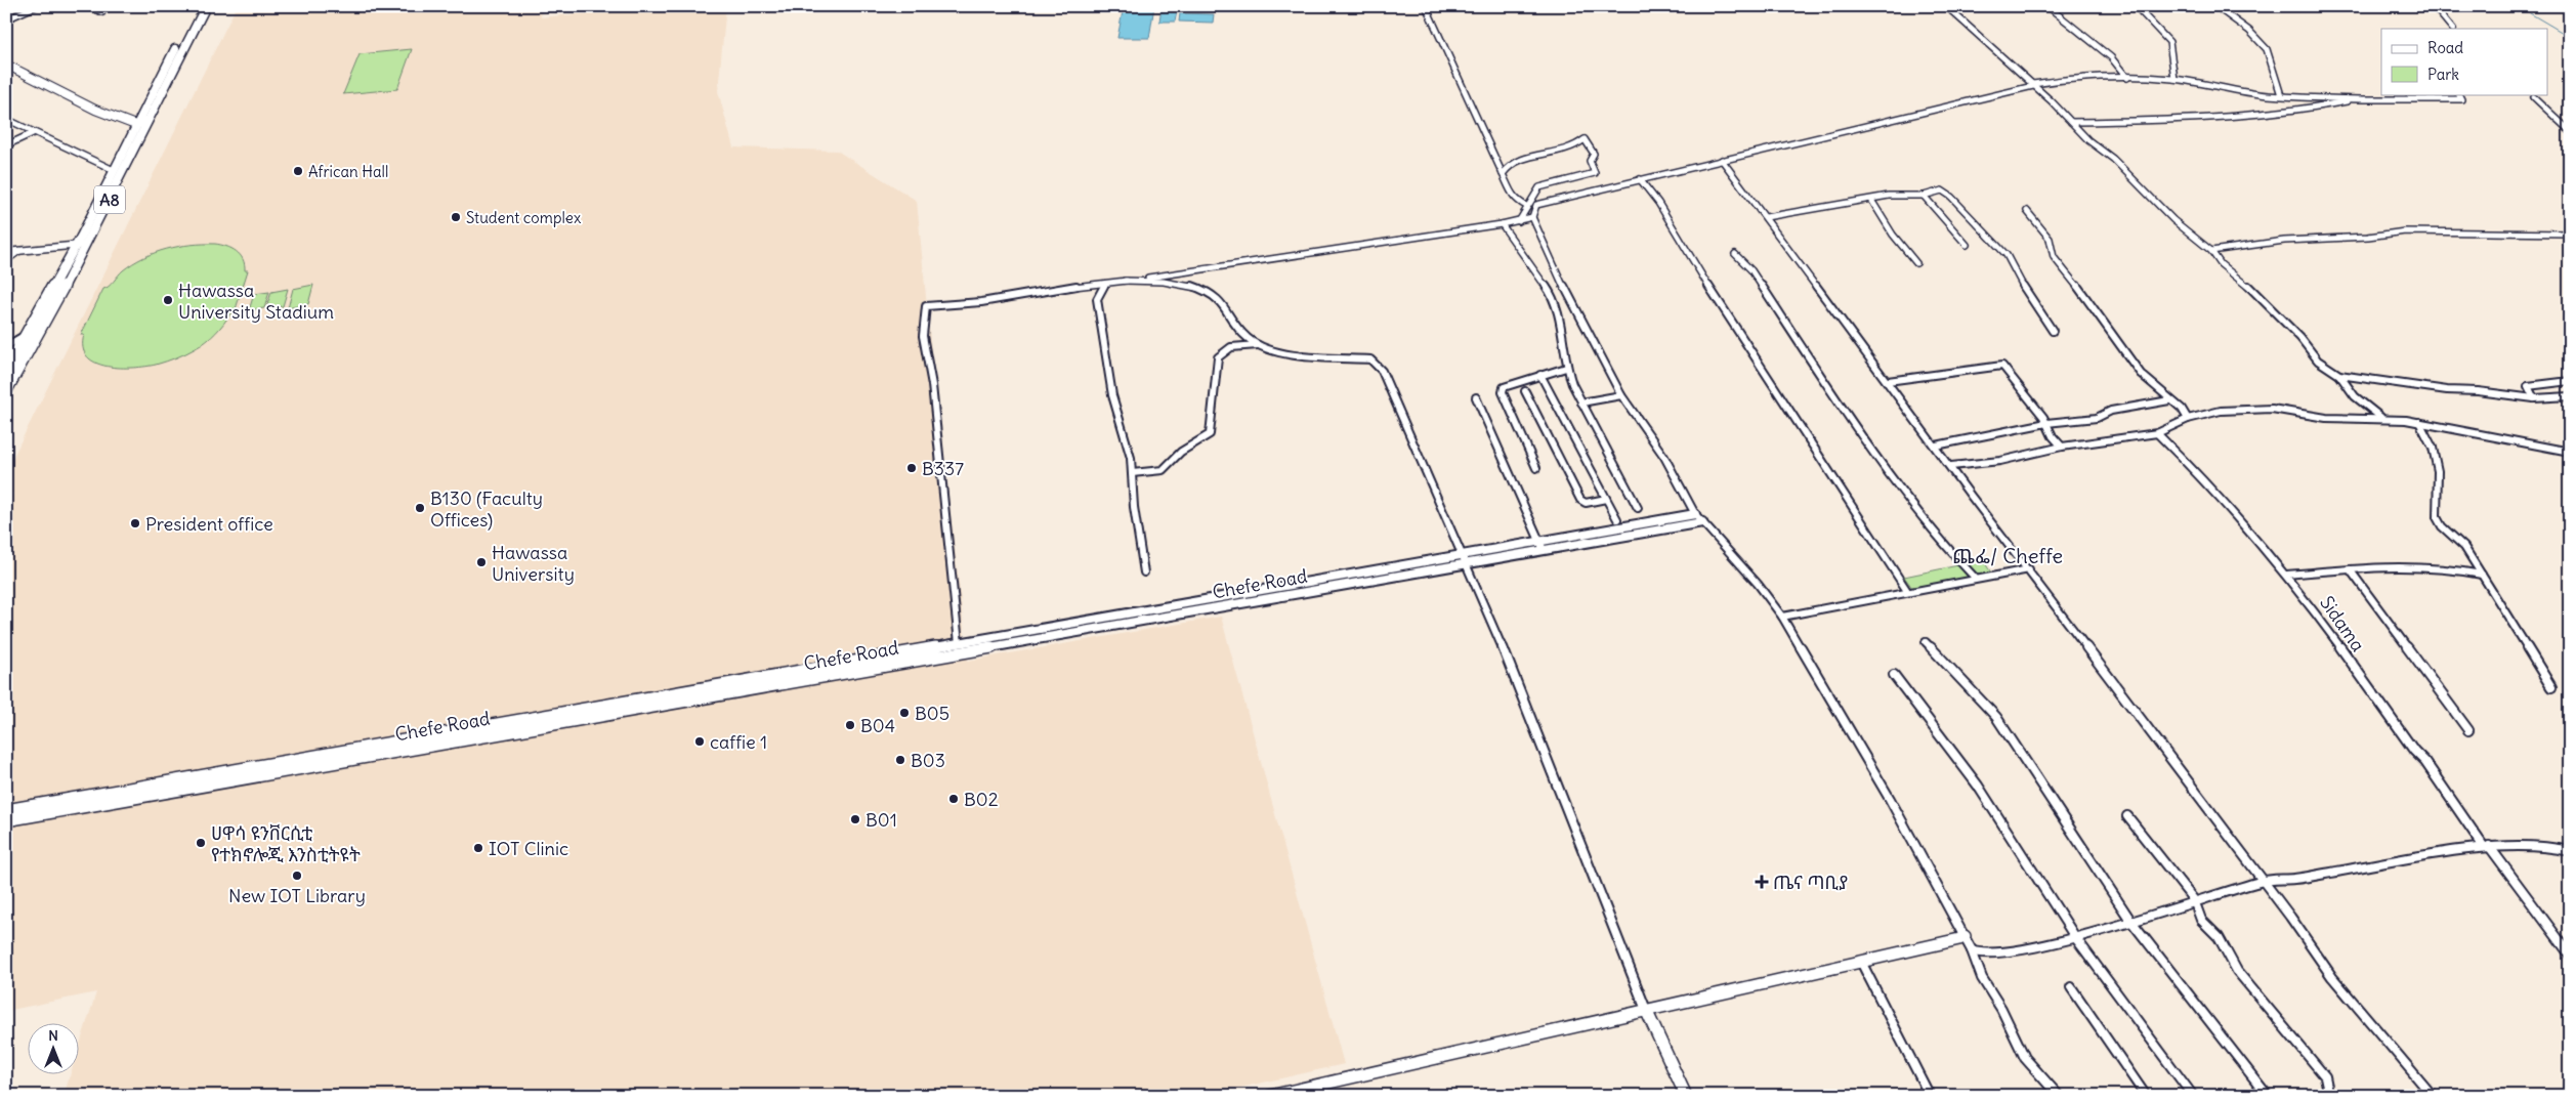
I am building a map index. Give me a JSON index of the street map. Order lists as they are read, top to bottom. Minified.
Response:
{"streets":{"highway":["A8"],"street":["Chefe Road","Sidama"]},"districts":["ጨፌ/ Cheffe"],"places":{"other":["African Hall","Student complex","Hawassa University Stadium","B337","B130 (Faculty Offices)","President office","Hawassa University","B05","B04","caffie 1","B03","B02","B01","ሀዋሳ ዩንቨርሲቲ የተክኖሎጂ እንስቲትዩት","IOT Clinic","New IOT Library"],"health":["ጤና ጣቢያ"]},"legend":["Road","Park"],"north":"top"}
